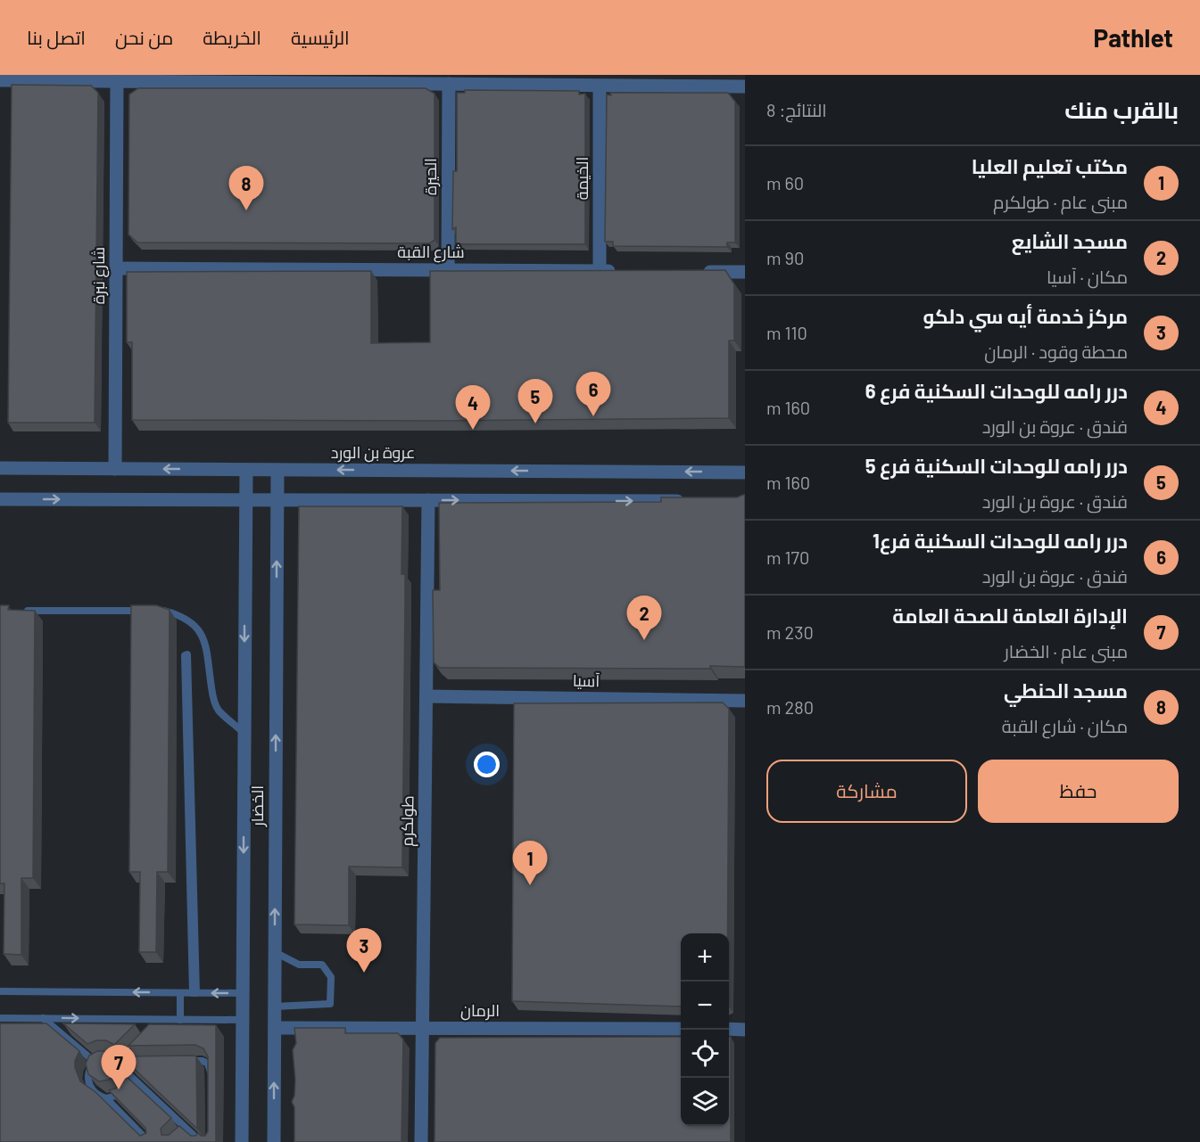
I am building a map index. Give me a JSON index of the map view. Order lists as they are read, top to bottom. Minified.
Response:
{"streets":{"street":["الحيرة","الخيمة","شارع القبة","شارع نبرة","عروة بن الورد","آسيا","الخضار","طولكرم","الرمان"]},"crossings":[["الحيرة","شارع القبة"],["الخيمة","شارع القبة"],["شارع القبة","شارع نبرة"],["شارع نبرة","عروة بن الورد"],["عروة بن الورد","الخضار"],["آسيا","طولكرم"],["الخضار","الرمان"],["طولكرم","الرمان"]],"page":{"header":"Pathlet","nav":["الرئيسية","الخريطة","من نحن","اتصل بنا"],"heading":["بالقرب منك","النتائج: 8"],"list":[{"mark":"1","name":"مكتب تعليم العليا","note":"مبنى عام · طولكرم","value":"60 m"},{"mark":"2","name":"مسجد الشايع","note":"مكان · آسيا","value":"90 m"},{"mark":"3","name":"مركز خدمة أيه سي دلكو","note":"محطة وقود · الرمان","value":"110 m"},{"mark":"4","name":"درر رامه للوحدات السكنية فرع 6","note":"فندق · عروة بن الورد","value":"160 m"},{"mark":"5","name":"درر رامه للوحدات السكنية فرع 5","note":"فندق · عروة بن الورد","value":"160 m"},{"mark":"6","name":"درر رامه للوحدات السكنية فرع1","note":"فندق · عروة بن الورد","value":"170 m"},{"mark":"7","name":"الإدارة العامة للصحة العامة","note":"مبنى عام · الخضار","value":"230 m"},{"mark":"8","name":"مسجد الحنطي","note":"مكان · شارع القبة","value":"280 m"}],"pins":["8","6","5","4","2","1","3","7"],"buttons":["حفظ","مشاركة"],"map_buttons":["+","−"]}}
